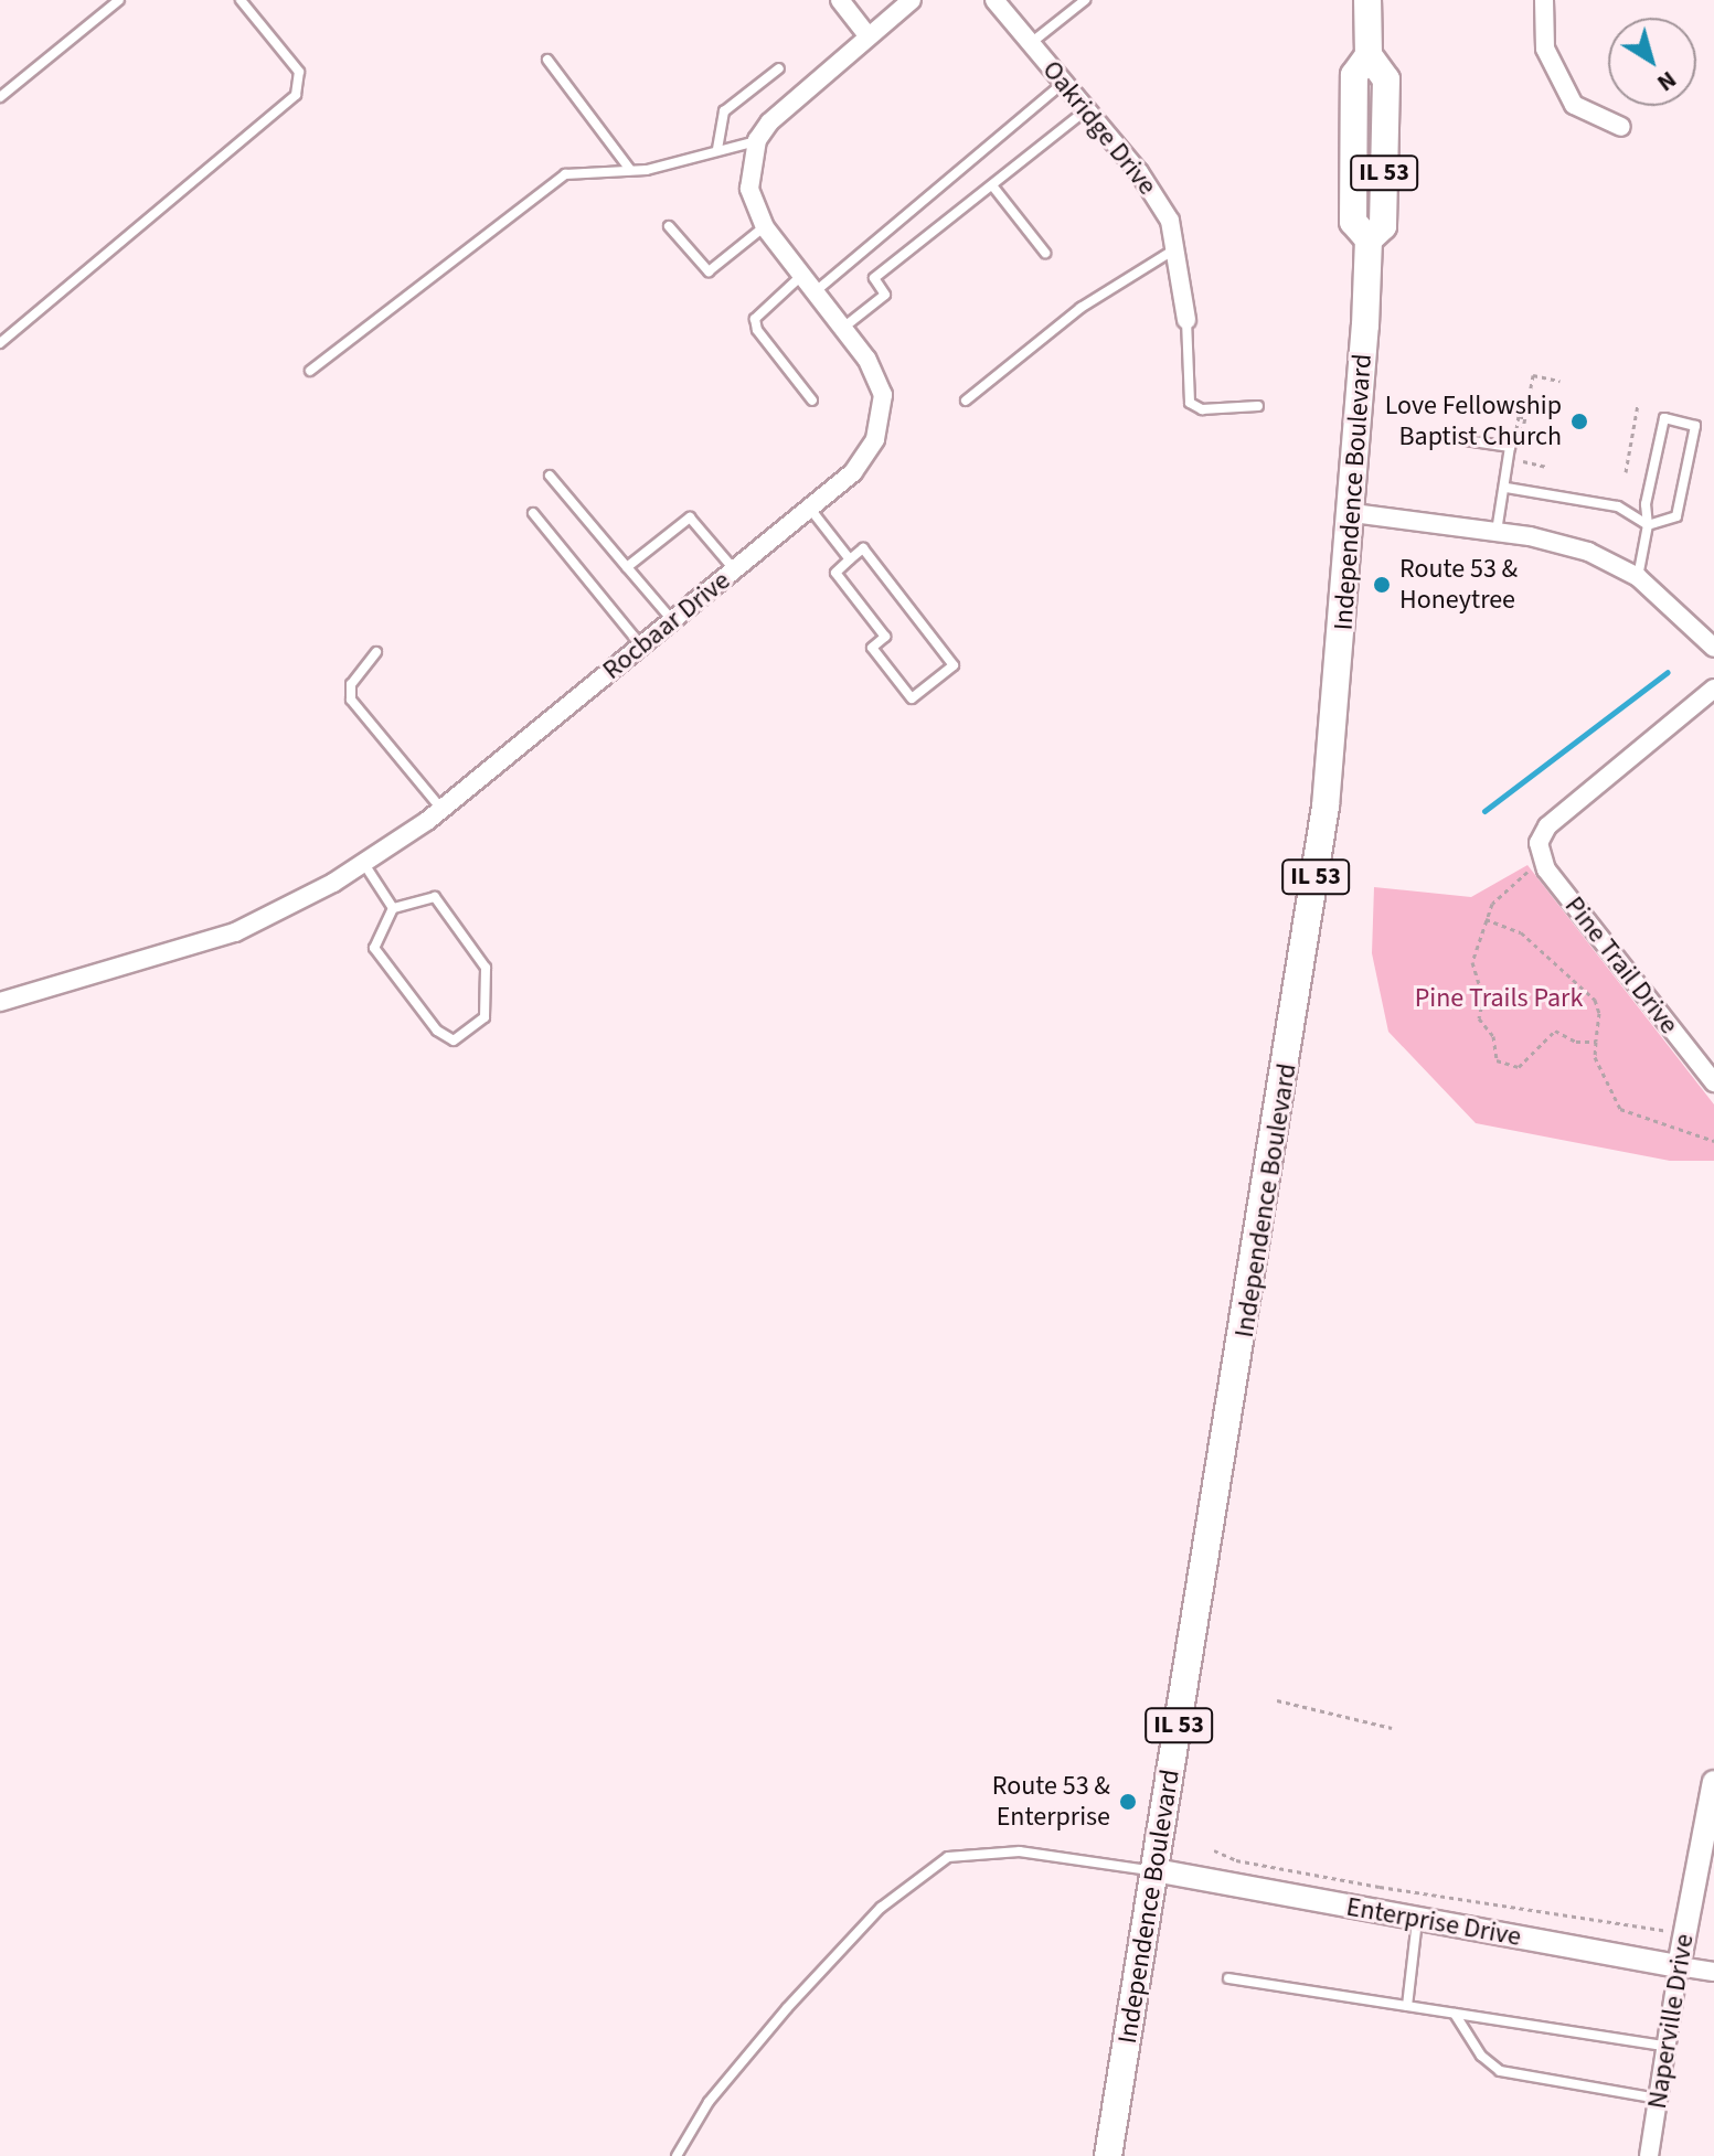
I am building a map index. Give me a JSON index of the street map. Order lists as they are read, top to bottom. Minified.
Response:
{"streets":{"main road":["IL 53","Independence Boulevard"],"street":["Oakridge Drive","Rocbaar Drive","Pine Trail Drive","Enterprise Drive","Naperville Drive"]},"crossings":[["Independence Boulevard","Enterprise Drive"],["Enterprise Drive","Naperville Drive"]],"parks":["Pine Trails Park"],"places":["Love Fellowship Baptist Church","Route 53 & Honeytree","Route 53 & Enterprise"],"north":"bottom right"}
